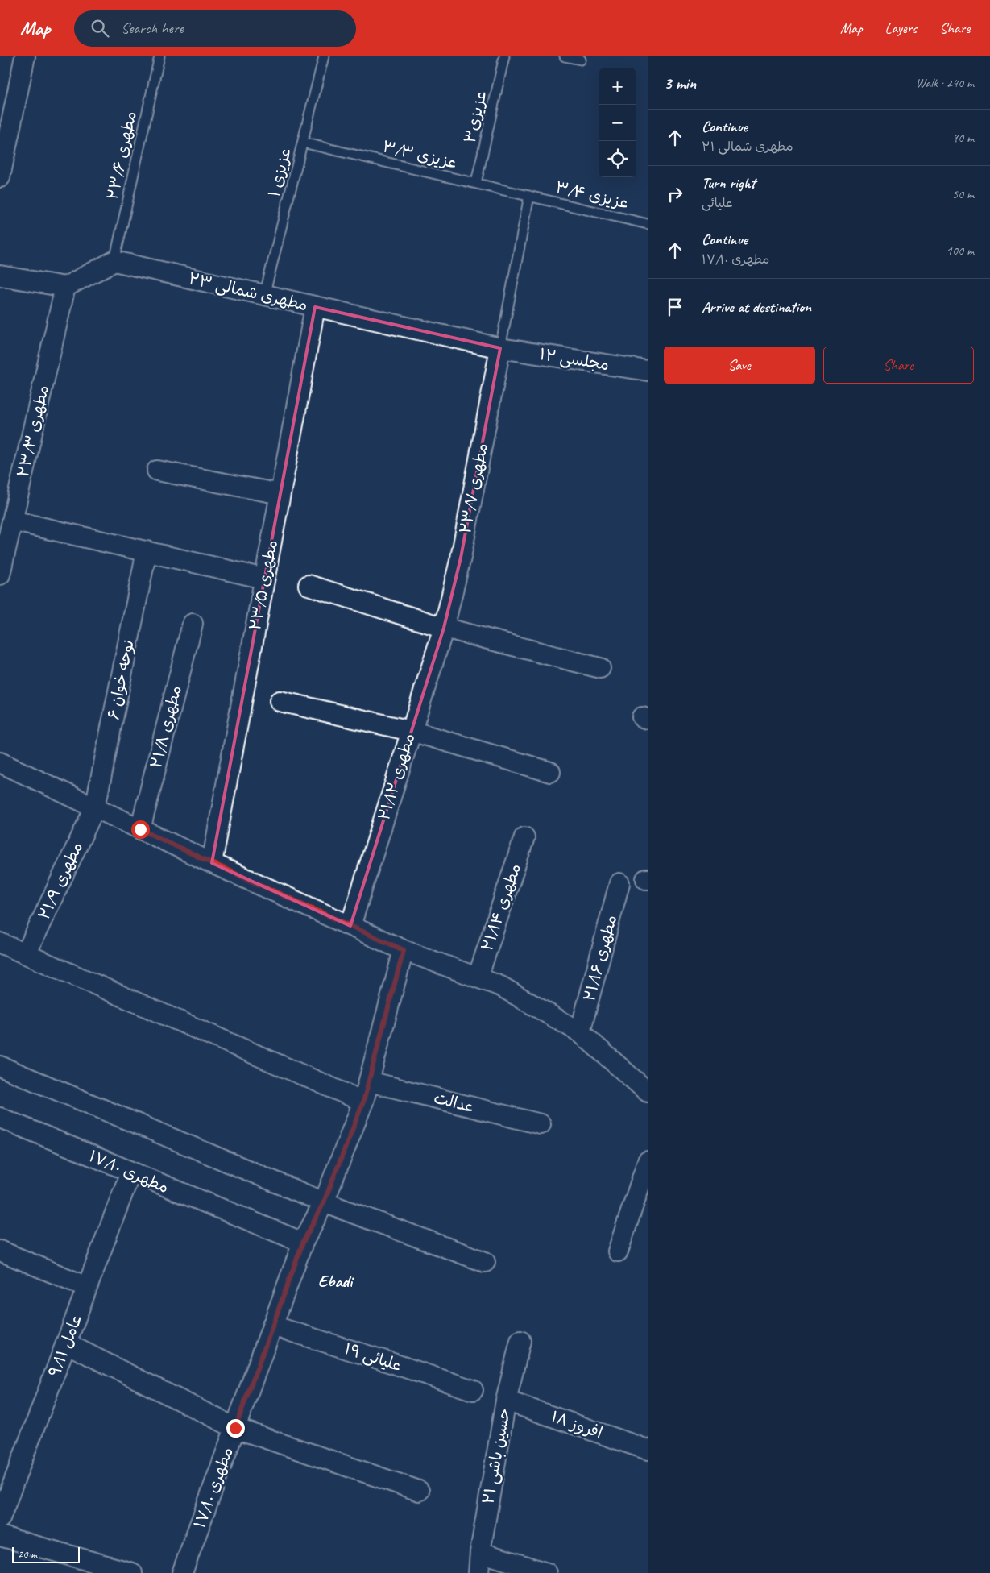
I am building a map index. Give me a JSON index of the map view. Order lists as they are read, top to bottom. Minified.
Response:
{"streets":{"street":["مطهری شمالی ۲۳","مجلسی ۱۲","مطهری ۲۳/۳","مطهری ۲۳/۷","مطهری ۲۳/۵","نوحه خوان ۶","مطهری ۲۱/۸","مطهری ۲۱/۱۲","مطهری ۲۱/۹","مطهری ۲۱/۱۴","مطهری ۲۱/۱۶","عدالت","مطهری ۱۷/۱۰","عامل ۹/۱۱","علیائی ۱۹","افروز ۱۸","حسین باشی ۲۱"],"lane":["عزیزی۳","عزیزی ۳/۳","مطهری ۲۳/۶","عزیزی ۱","عزیزی ۳/۴"]},"crossings":[["عزیزی۳","عزیزی ۳/۳"],["عزیزی ۳/۳","عزیزی ۱"],["عزیزی ۳/۳","عزیزی ۳/۴"],["مطهری ۲۳/۶","مطهری شمالی ۲۳"],["عزیزی ۱","مطهری شمالی ۲۳"],["مطهری شمالی ۲۳","مجلسی ۱۲"],["مطهری شمالی ۲۳","مطهری ۲۳/۷"],["مطهری شمالی ۲۳","مطهری ۲۳/۵"],["مجلسی ۱۲","مطهری ۲۳/۷"],["مطهری ۲۳/۷","مطهری ۲۱/۱۲"],["نوحه خوان ۶","مطهری ۲۱/۹"],["عدالت","مطهری ۱۷/۱۰"],["مطهری ۱۷/۱۰","عامل ۹/۱۱"],["مطهری ۱۷/۱۰","علیائی ۱۹"],["افروز ۱۸","حسین باشی ۲۱"]],"districts":["Ebadi"],"scale_bar":"20 m","page":{"header":"Map","search":"Search here","nav":["Map","Layers","Share"],"heading":["3 min","Walk · 240 m"],"map_buttons":["+","−"],"list":[["Continue","مطهری شمالی ۲۱","90 m"],["Turn right","علیائی","50 m"],["Continue","مطهری ۱۷/۱۰","100 m"],"Arrive at destination"],"buttons":["Save","Share"],"scale":"20 m"}}
